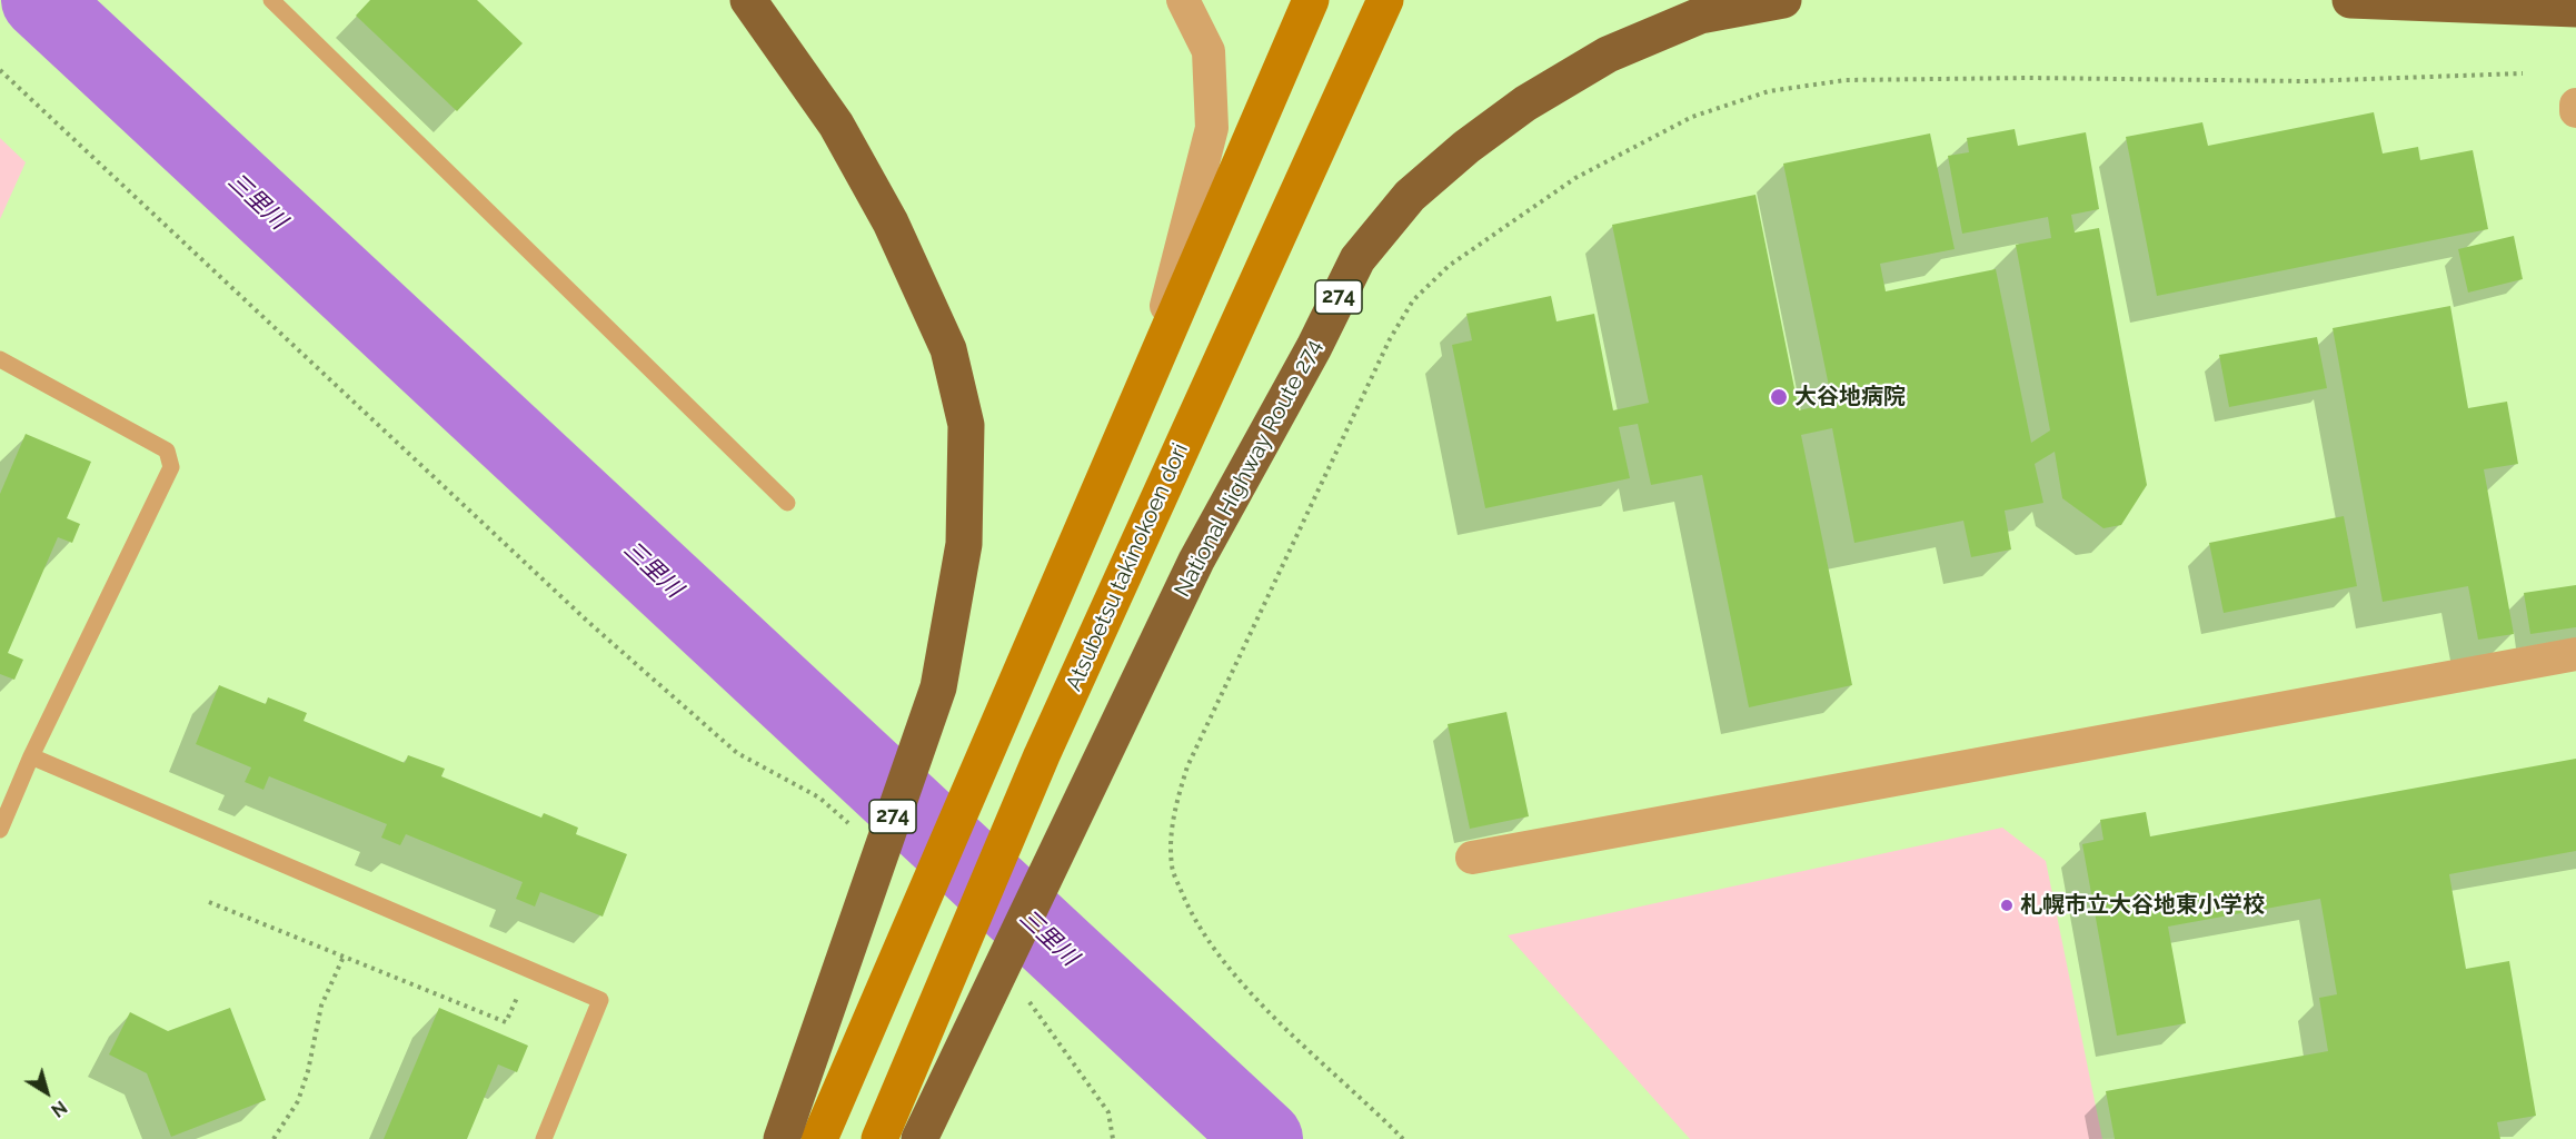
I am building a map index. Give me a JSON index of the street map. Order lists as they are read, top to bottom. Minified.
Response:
{"streets":{"highway":["274","National Highway Route 274"],"main road":["Atsubetsu takinokoen dori"]},"water":["三里川"],"places":["大谷地病院","札幌市立大谷地東小学校"],"north":"bottom right"}
